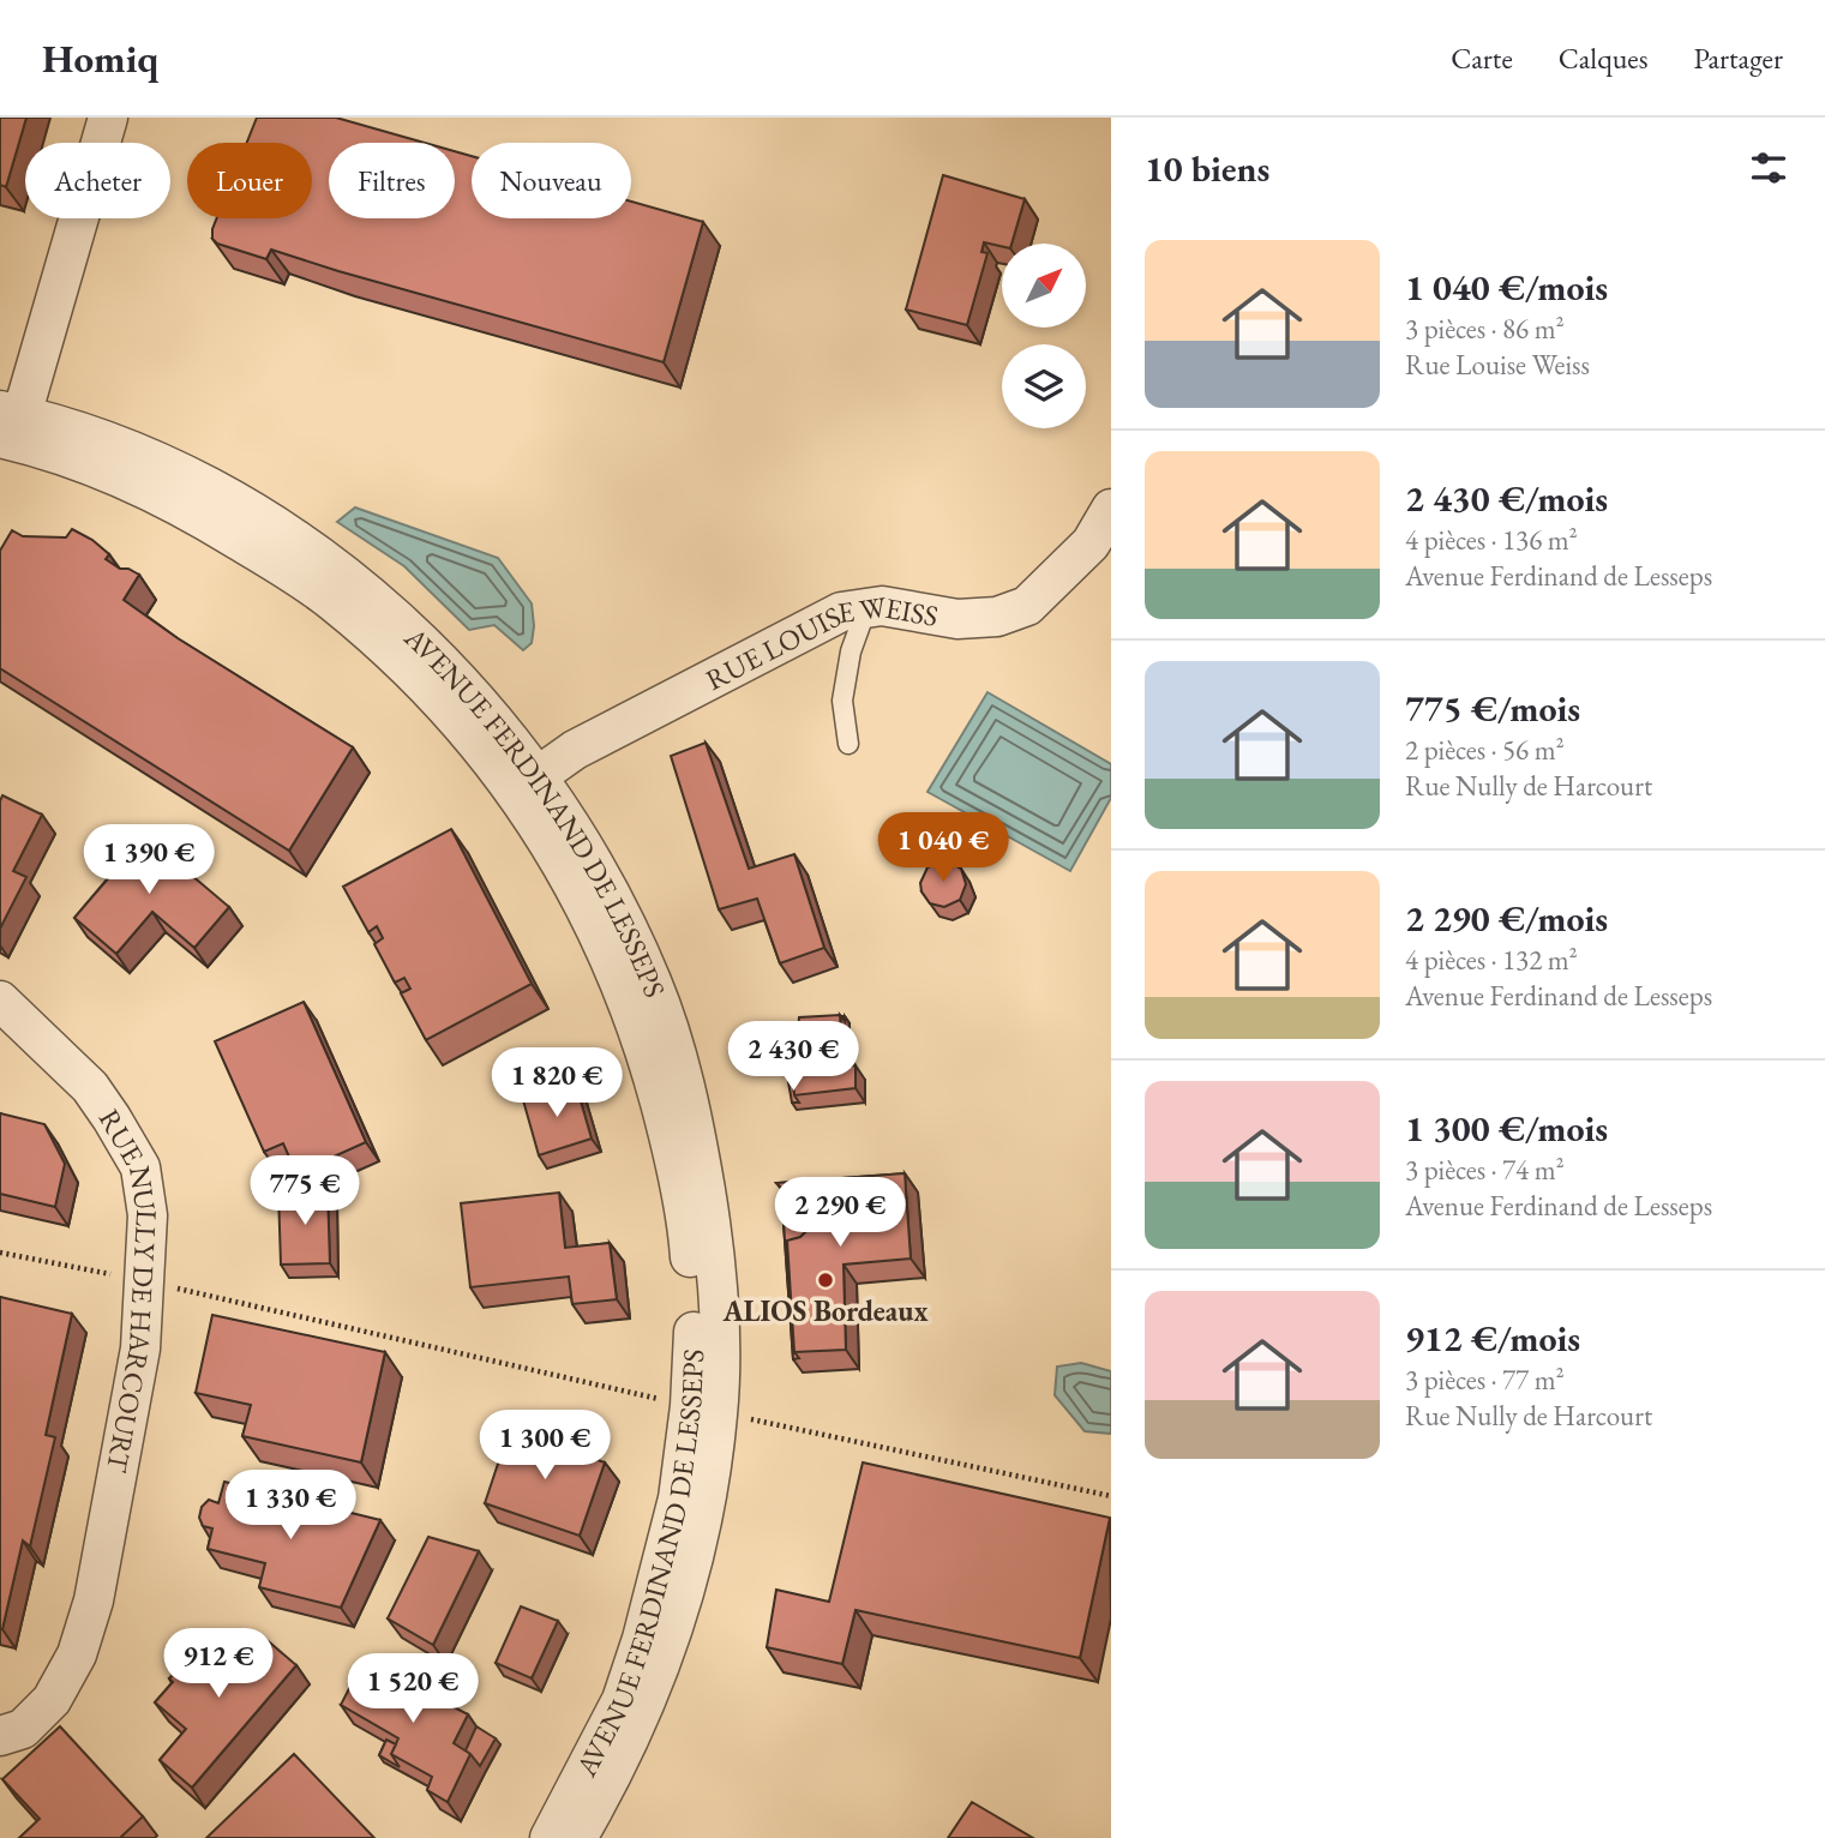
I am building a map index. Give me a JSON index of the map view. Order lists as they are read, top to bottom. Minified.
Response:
{"streets":{"street":["RUE LOUISE WEISS","AVENUE FERDINAND DE LESSEPS","RUE NULLY DE HARCOURT"]},"crossings":[["RUE LOUISE WEISS","AVENUE FERDINAND DE LESSEPS"]],"places":["ALIOS Bordeaux"],"north":"top right","page":{"header":"Homiq","nav":["Carte","Calques","Partager"],"heading":"10 biens","chip":["Acheter","Louer","Filtres","Nouveau"],"list":[{"name":"1 040 €/mois","note":"3 pièces · 86 m² · Rue Louise Weiss"},{"name":"2 430 €/mois","note":"4 pièces · 136 m² · Avenue Ferdinand de Lesseps"},{"name":"775 €/mois","note":"2 pièces · 56 m² · Rue Nully de Harcourt"},{"name":"2 290 €/mois","note":"4 pièces · 132 m² · Avenue Ferdinand de Lesseps"},{"name":"1 300 €/mois","note":"3 pièces · 74 m² · Avenue Ferdinand de Lesseps"},{"name":"912 €/mois","note":"3 pièces · 77 m² · Rue Nully de Harcourt"}],"price":["1 040 €","1 390 €","2 430 €","1 820 €","775 €","2 290 €","1 300 €","1 330 €","912 €","1 520 €"]}}
